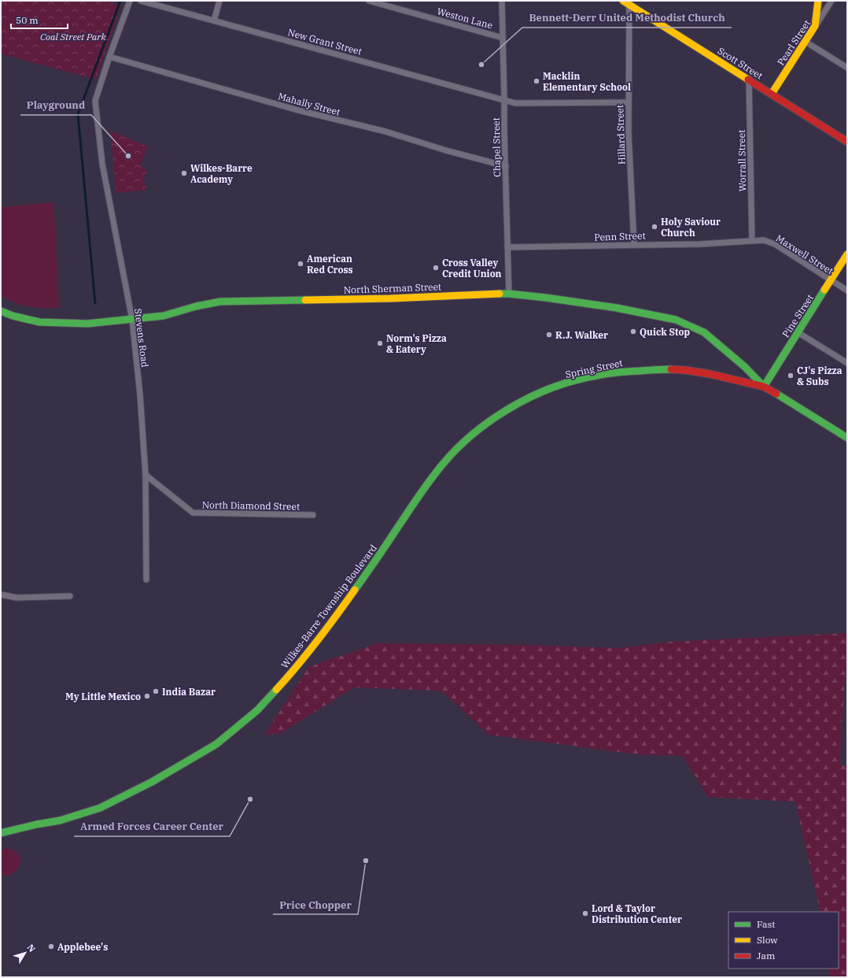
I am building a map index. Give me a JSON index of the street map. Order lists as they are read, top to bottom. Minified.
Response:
{"streets":{"street":["Weston Lane","New Grant Street","Pearl Street","Scott Street","Mahally Street","Hillard Street","Chapel Street","Worrall Street","Penn Street","Maxwell Street","North Sherman Street","Pine Street","Stevens Road","Spring Street","North Diamond Street","Wilkes-Barre Township Boulevard"]},"crossings":[["Weston Lane","Chapel Street"],["New Grant Street","Hillard Street"],["New Grant Street","Chapel Street"],["Pearl Street","Scott Street"],["Scott Street","Hillard Street"],["Scott Street","Worrall Street"],["Mahally Street","Chapel Street"],["Mahally Street","Stevens Road"],["Hillard Street","Penn Street"],["Chapel Street","Penn Street"],["Chapel Street","North Sherman Street"],["Worrall Street","Penn Street"],["Worrall Street","Maxwell Street"],["Penn Street","Maxwell Street"],["Maxwell Street","Pine Street"],["North Sherman Street","Pine Street"],["North Sherman Street","Stevens Road"],["North Sherman Street","Spring Street"],["Pine Street","Spring Street"],["Stevens Road","North Diamond Street"],["Spring Street","Wilkes-Barre Township Boulevard"]],"parks":["Coal Street Park"],"places":["Bennett-Derr United Methodist Church","Macklin Elementary School","Playground","Wilkes-Barre Academy","Holy Saviour Church","American Red Cross","Cross Valley Credit Union","Quick Stop","R.J. Walker","Norm's Pizza & Eatery","CJ's Pizza & Subs","India Bazar","My Little Mexico","Armed Forces Career Center","Price Chopper","Lord & Taylor Distribution Center","Applebee's"],"legend":["Fast","Slow","Jam"],"scale_bar":"50 m","north":"top right"}
